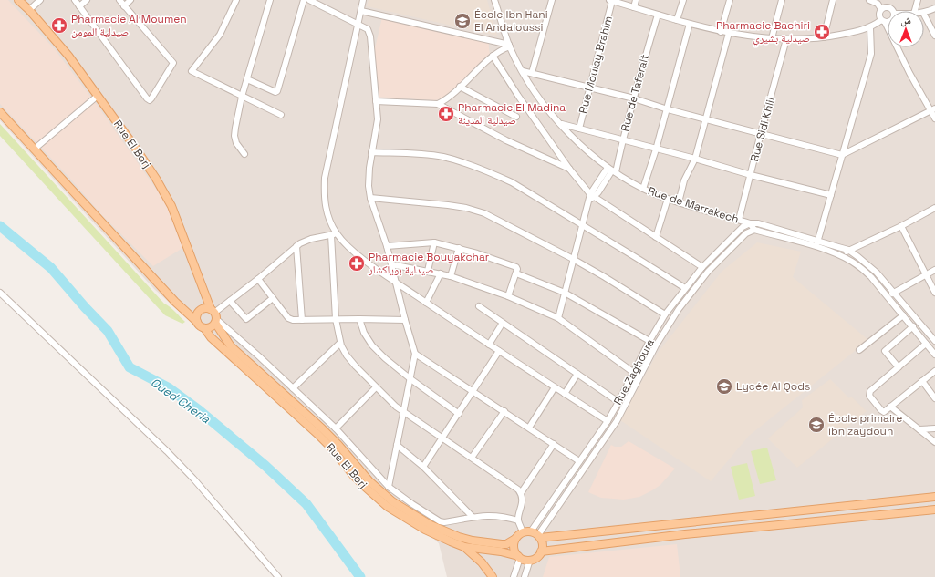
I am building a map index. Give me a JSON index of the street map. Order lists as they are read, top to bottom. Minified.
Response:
{"streets":{"main road":["Rue El Borj"],"street":["Rue Moulay Brahim","Rue de Taferalt","Rue Sidi Khlil","Rue de Marrakech","Rue Zaghoura"]},"crossings":[["Rue de Taferalt","Rue de Marrakech"],["Rue Sidi Khlil","Rue de Marrakech"],["Rue El Borj","Rue Zaghoura"],["Rue de Marrakech","Rue Zaghoura"]],"water":["Oued Cheria"],"places":{"school or university":["École Ibn Hani El Andaloussi","Lycée Al Qods","École primaire ibn zaydoun"],"pharmacy":["Pharmacie Al Moumen صيدلية المومن","Pharmacie Bachiri صيدلية بشيري","Pharmacie El Madina صيدلية المدينة","Pharmacie Bouyakchar صيدلية بوياكشار"]},"north":"top"}
